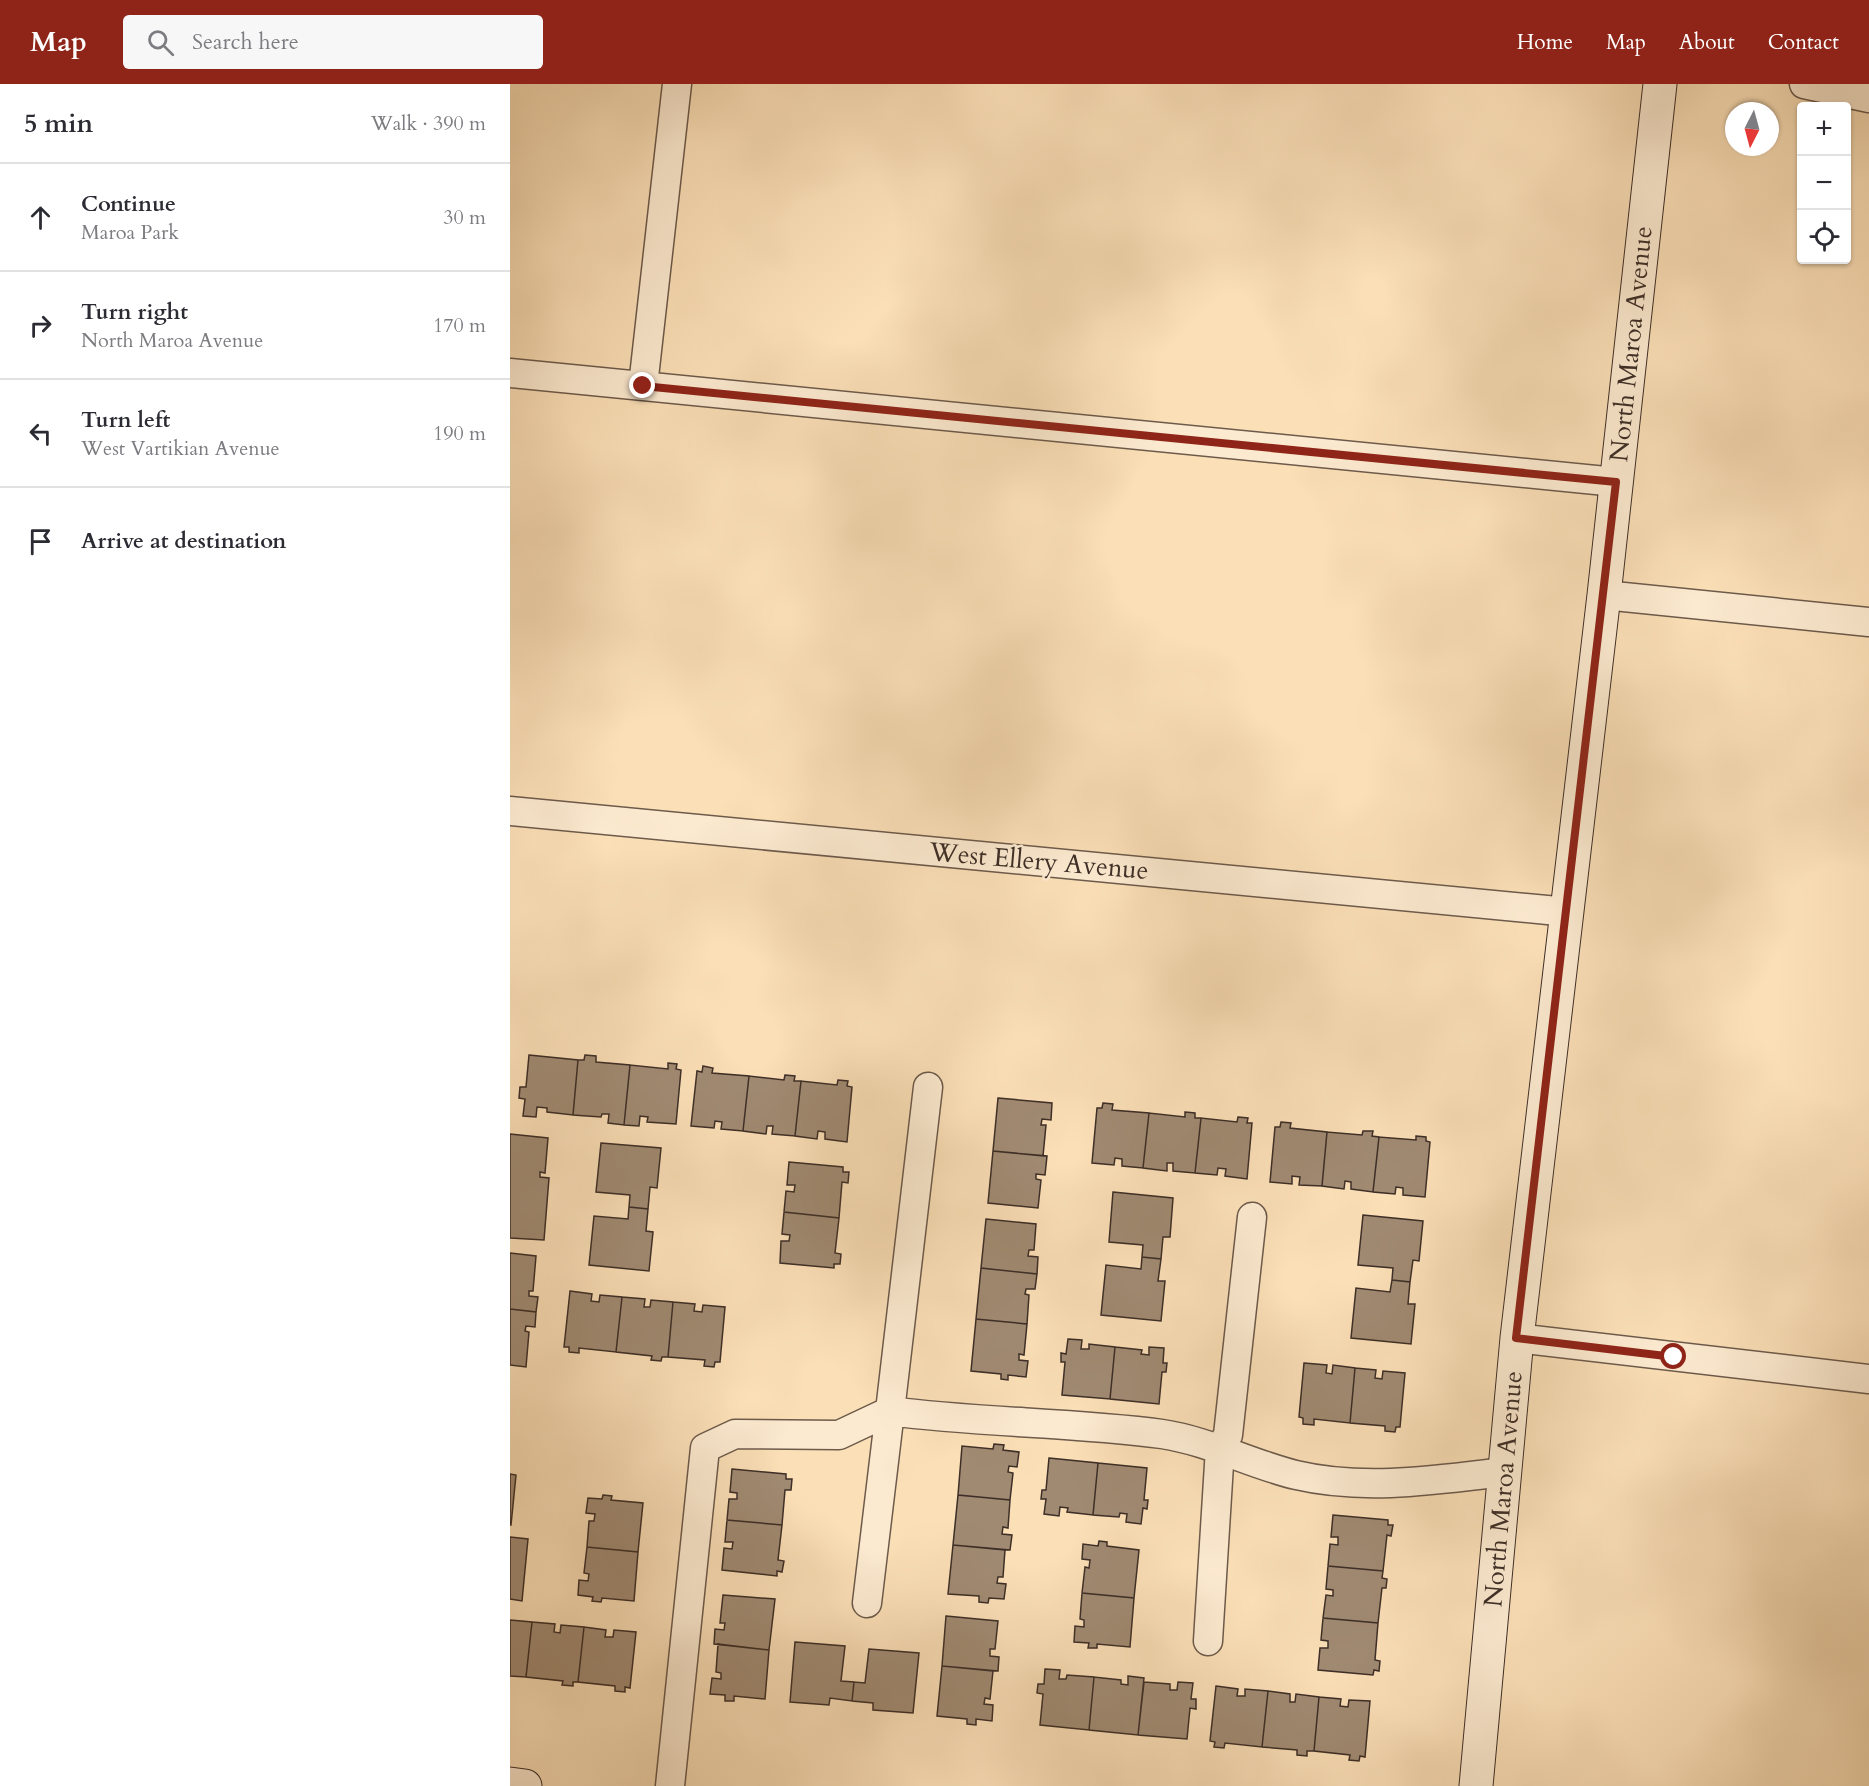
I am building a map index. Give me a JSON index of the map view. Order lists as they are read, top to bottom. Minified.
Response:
{"streets":{"main road":["North Maroa Avenue"],"street":["West Ellery Avenue"]},"crossings":[["North Maroa Avenue","West Ellery Avenue"]],"north":"bottom","page":{"header":"Map","search":"Search here","nav":["Home","Map","About","Contact"],"heading":["5 min","Walk · 390 m"],"map_buttons":["+","−"],"list":[["Continue","Maroa Park","30 m"],["Turn right","North Maroa Avenue","170 m"],["Turn left","West Vartikian Avenue","190 m"],"Arrive at destination"]}}
